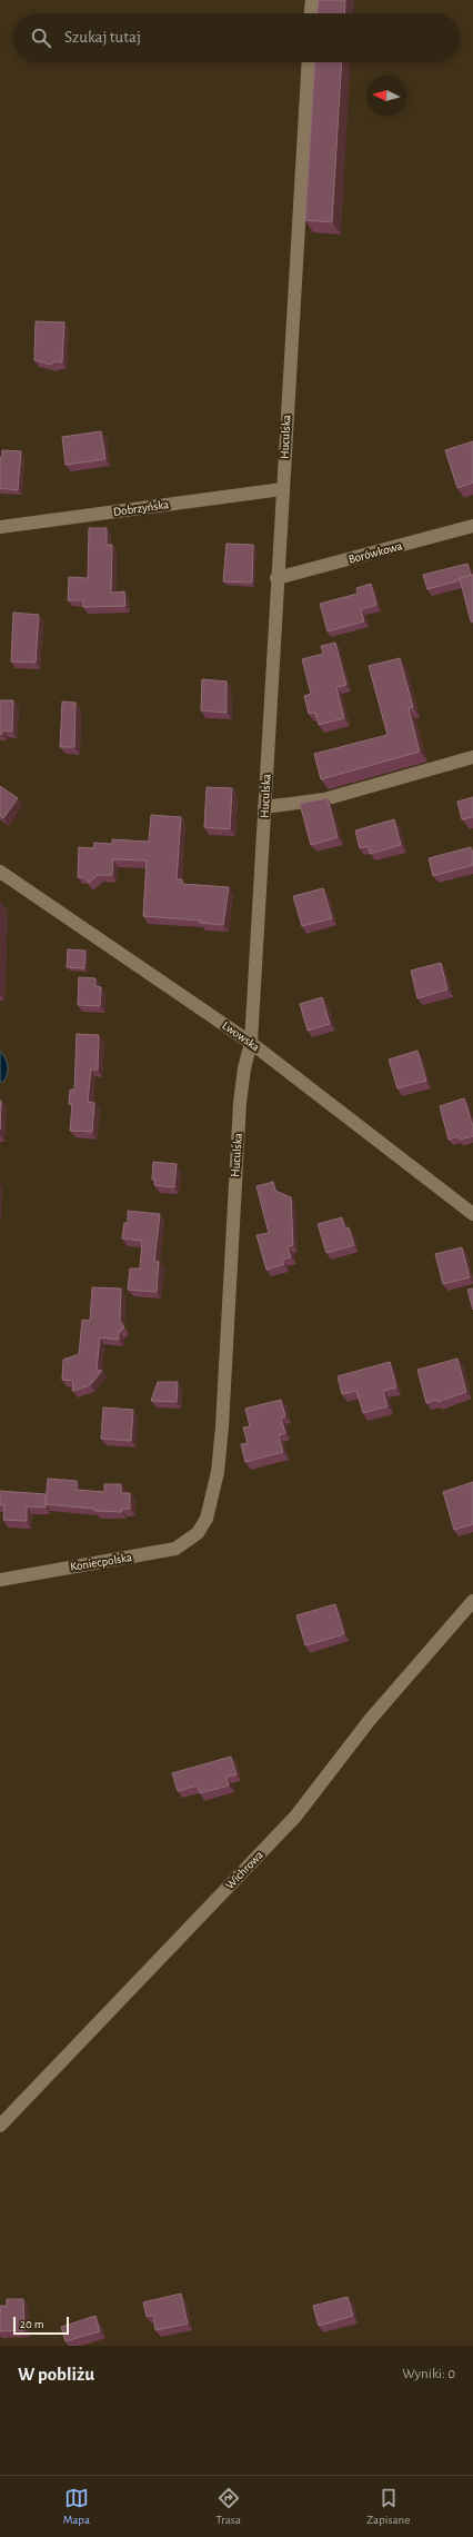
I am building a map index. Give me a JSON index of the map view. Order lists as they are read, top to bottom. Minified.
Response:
{"streets":{"street":["Huculska","Dobrzyńska","Borówkowa","Lwowska","Koniecpolska","Wichrowa"]},"crossings":[["Huculska","Dobrzyńska"],["Huculska","Borówkowa"],["Huculska","Lwowska"],["Huculska","Koniecpolska"]],"scale_bar":"20 m","north":"left","page":{"search":"Szukaj tutaj","scale":"20 m","heading":["W pobliżu","Wyniki: 0"],"nav":["Mapa","Trasa","Zapisane"]}}
